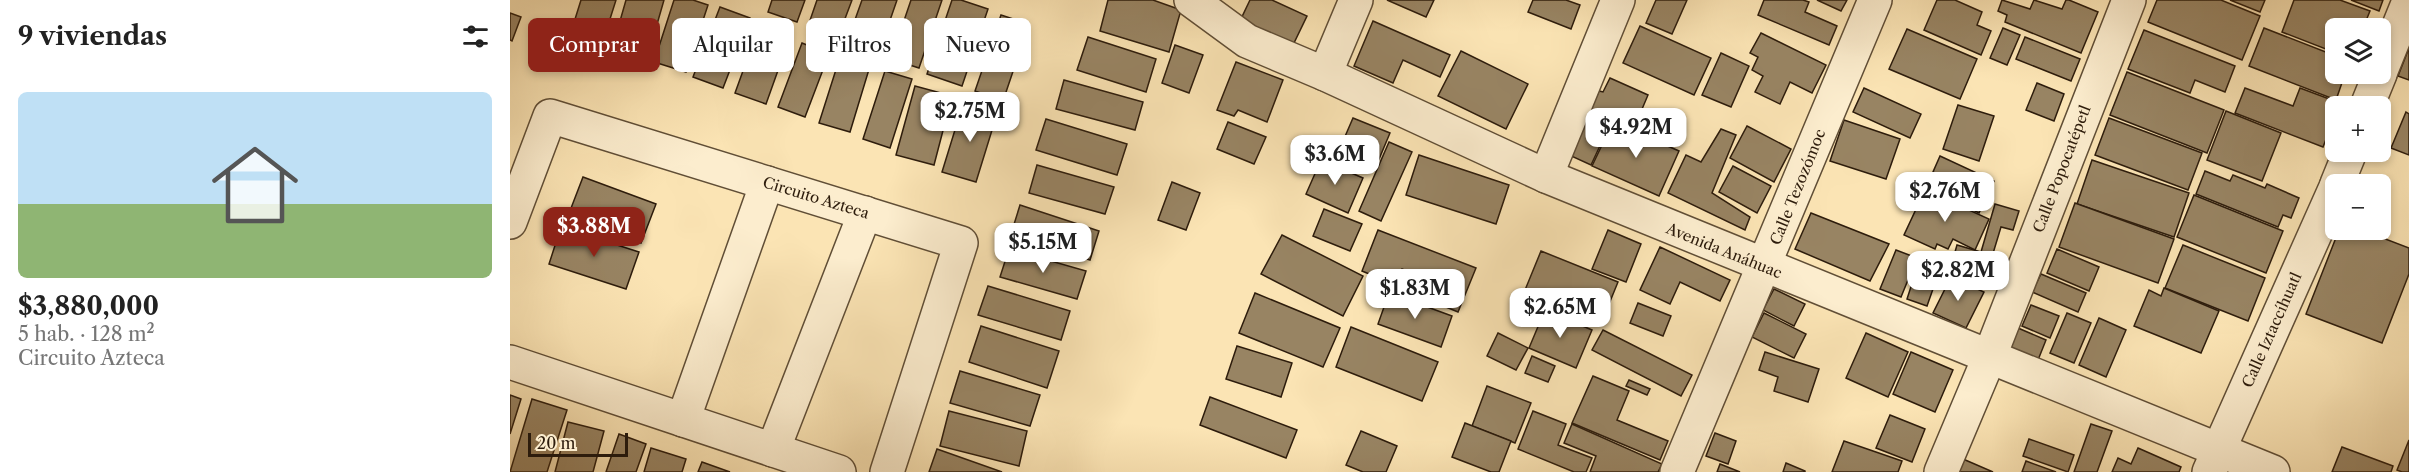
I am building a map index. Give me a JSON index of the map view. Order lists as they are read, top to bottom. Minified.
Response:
{"streets":{"street":["Calle Popocatépetl","Calle Tezozómoc","Circuito Azteca","Avenida Anáhuac","Calle Iztaccíhuatl"]},"crossings":[["Calle Popocatépetl","Avenida Anáhuac"],["Calle Tezozómoc","Avenida Anáhuac"],["Avenida Anáhuac","Calle Iztaccíhuatl"]],"scale_bar":"20 m","page":{"heading":"9 viviendas","map_buttons":["+","−"],"chip":["Comprar","Alquilar","Filtros","Nuevo"],"list":[{"name":"$3,880,000","note":"5 hab. · 128 m² · Circuito Azteca"}],"price":["$2.75M","$4.92M","$3.6M","$2.76M","$3.88M","$5.15M","$2.82M","$1.83M","$2.65M"],"scale":"20 m"}}
